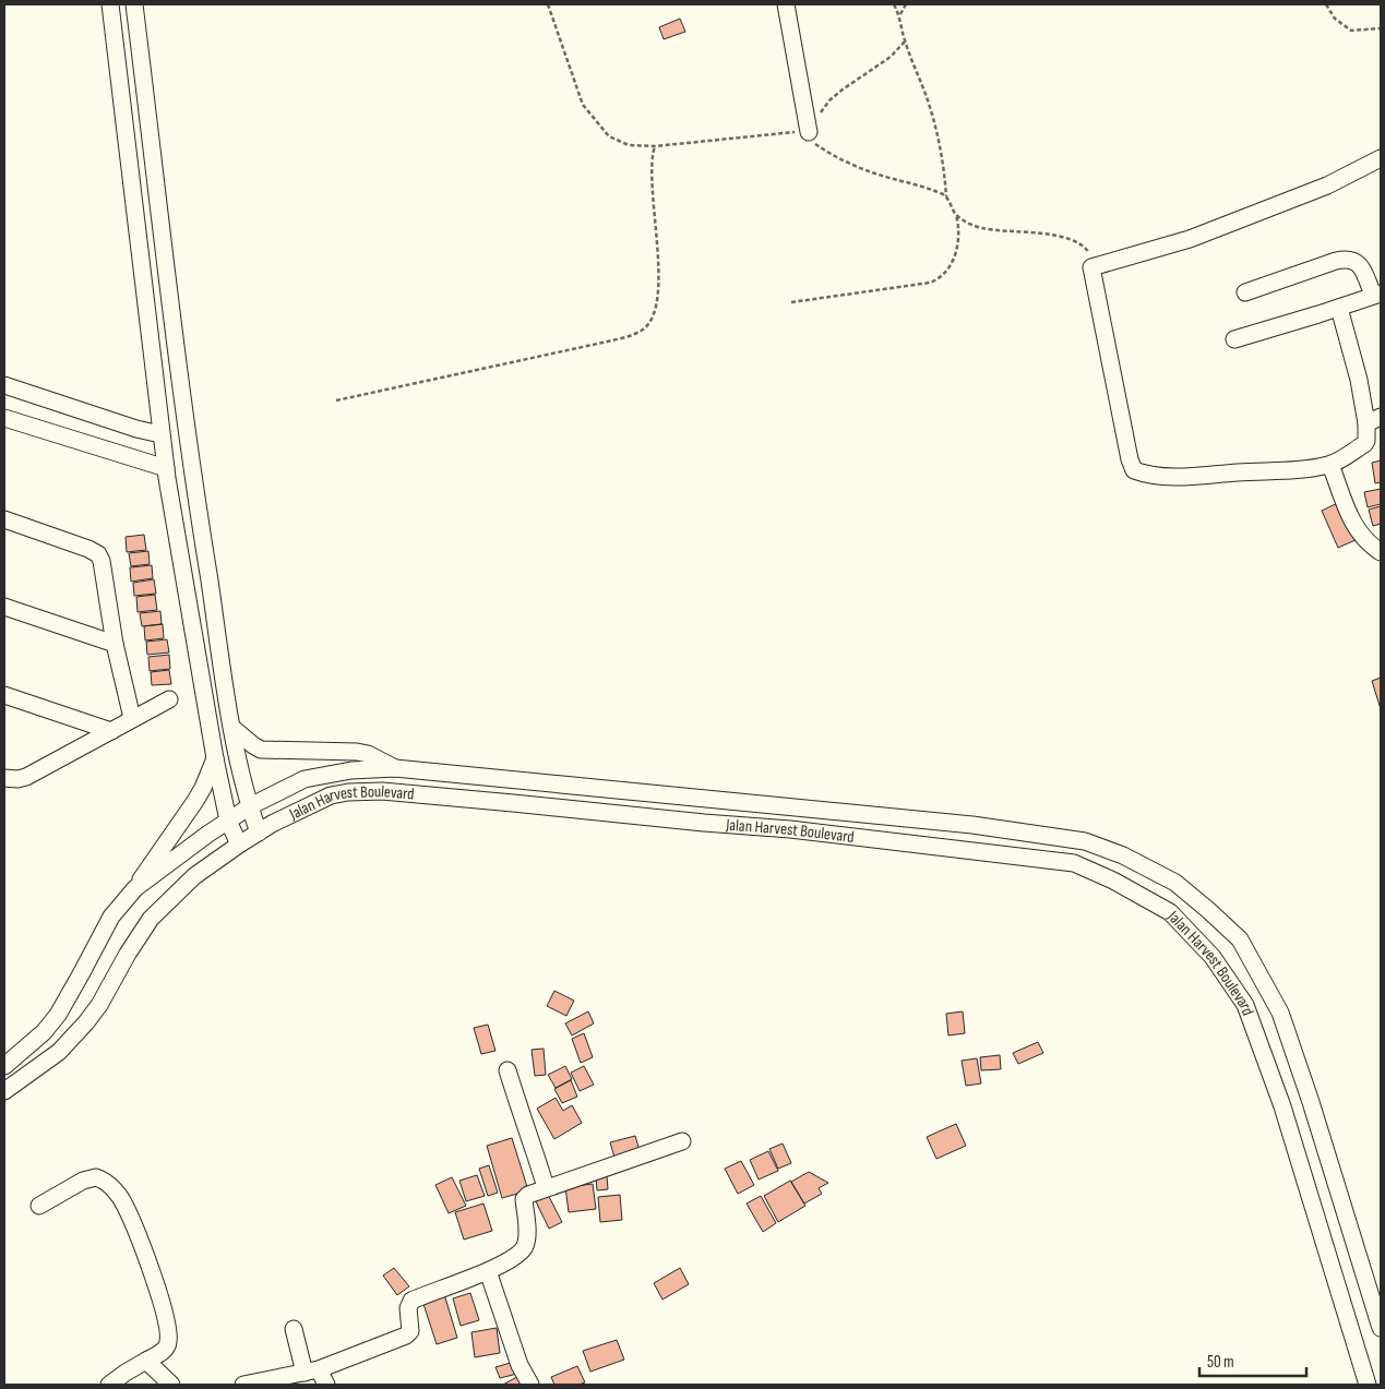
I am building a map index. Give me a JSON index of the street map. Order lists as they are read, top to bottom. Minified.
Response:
{"streets":{"street":["Jalan Harvest Boulevard"]},"scale_bar":"50 m"}
